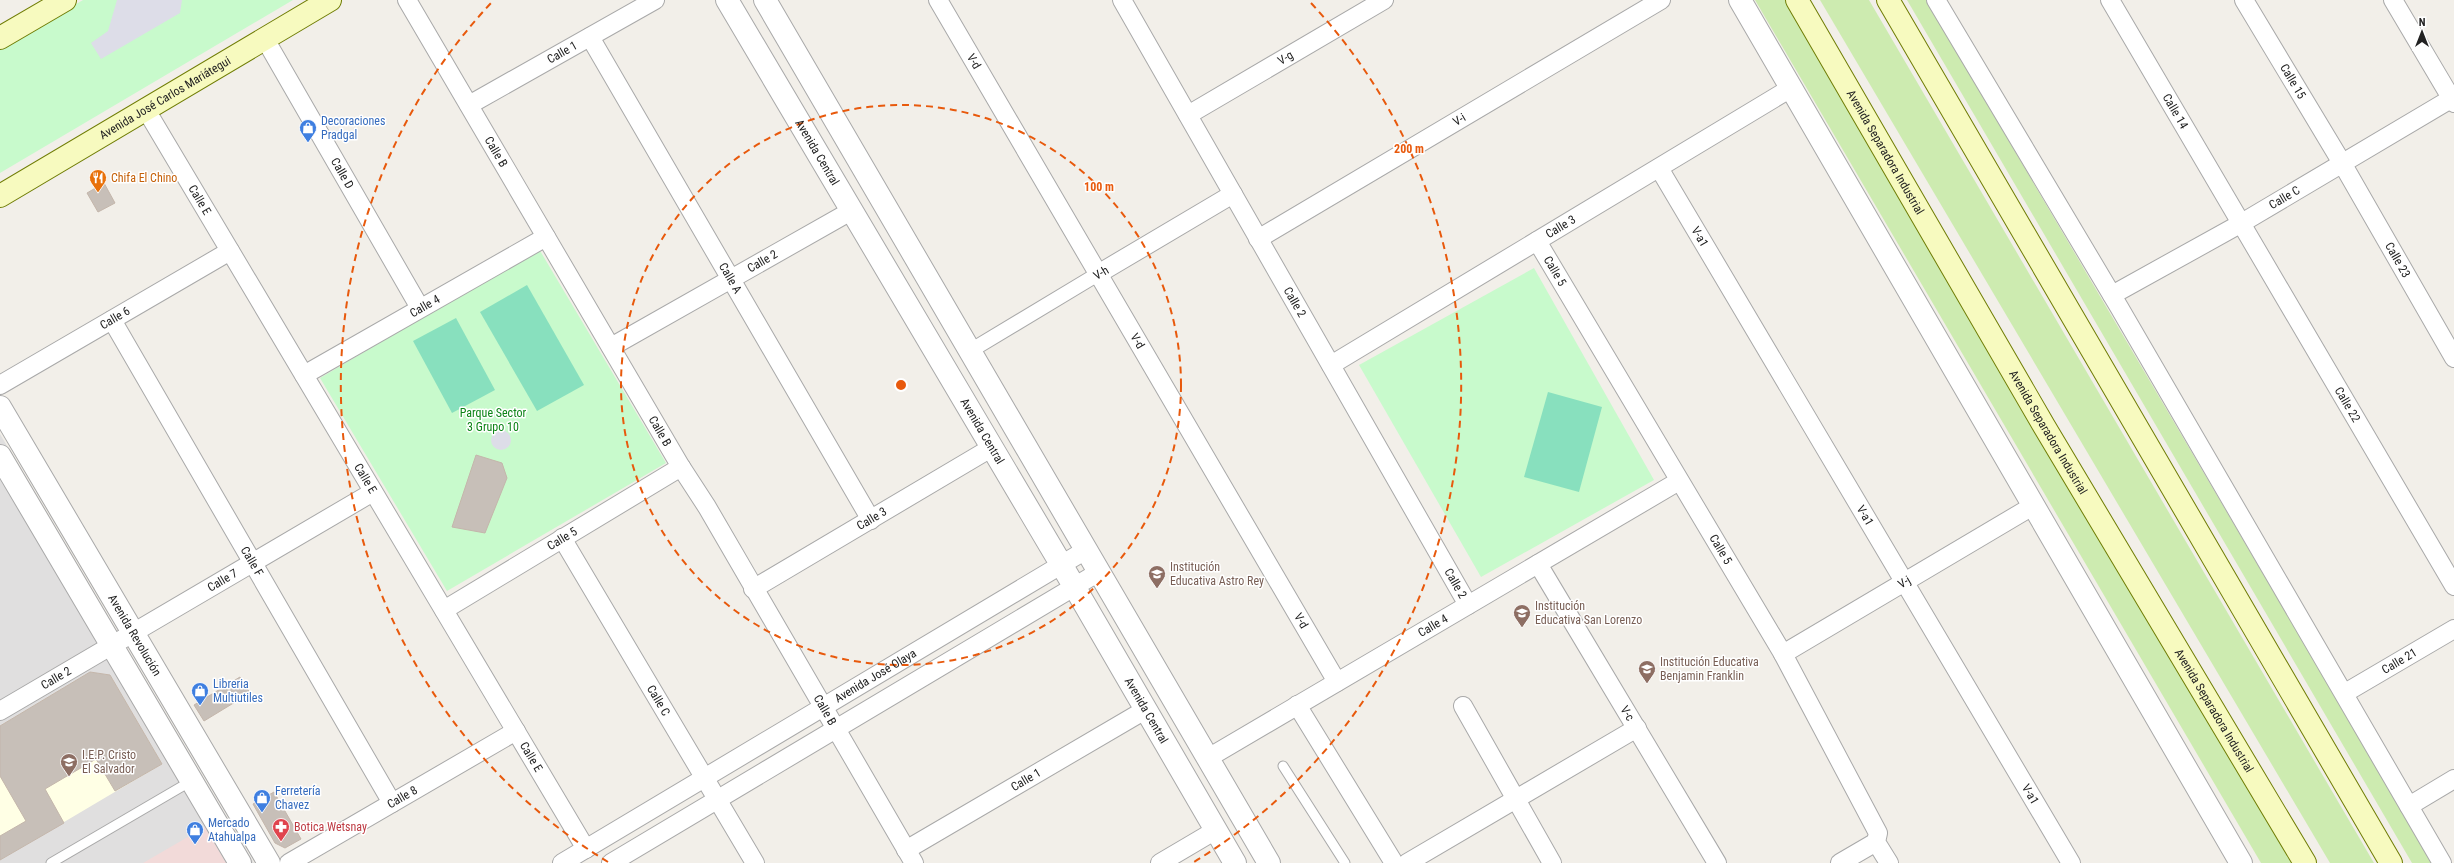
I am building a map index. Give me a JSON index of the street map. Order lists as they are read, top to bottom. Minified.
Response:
{"streets":{"main road":["Avenida José Carlos Mariátegui","Avenida Separadora Industrial"],"street":["Calle 1","V-g","V-d","Calle 15","Calle 14","V-i","Calle B","Avenida Central","Calle D","Calle C","Calle E","Calle 3","V-a1","Calle 23","Calle 2","Calle 5","V-h","Calle A","Calle 4","Calle 6","Calle 22","Calle F","Calle 7","V-j","Avenida Revolución","Calle 21","Avenida José Olaya","V-c","Calle 8"]},"crossings":[["Calle 1","Calle B"],["Calle 1","Avenida Central"],["Calle 1","Calle A"],["V-g","Calle 2"],["V-d","V-h"],["V-d","Calle 4"],["Calle 15","Calle C"],["Calle 15","Calle 23"],["Avenida José Carlos Mariátegui","Calle D"],["Avenida José Carlos Mariátegui","Calle E"],["Calle 14","Calle C"],["Calle 14","Calle 22"],["V-i","Calle 2"],["Calle B","Calle 3"],["Calle B","Calle 2"],["Calle B","Calle 5"],["Calle B","Calle 4"],["Calle B","Avenida José Olaya"],["Avenida Central","Calle 3"],["Avenida Central","Calle 2"],["Avenida Central","Avenida José Olaya"],["Calle D","Calle 4"],["Calle C","Calle 23"],["Calle C","Calle 5"],["Calle C","Calle 22"],["Calle C","Avenida José Olaya"],["Calle E","Calle 5"],["Calle E","Calle 4"],["Calle E","Calle 6"],["Calle E","Calle 7"],["Calle E","Avenida José Olaya"],["Calle E","Calle 8"],["Calle 3","V-a1"],["Calle 3","Calle 2"],["Calle 3","Calle 5"],["Calle 3","Calle A"],["V-a1","V-j"],["Calle 2","V-h"],["Calle 2","Calle A"],["Calle 2","Calle 4"],["Calle 2","Calle 7"],["Calle 2","Avenida Revolución"],["Calle 5","Calle 4"],["Calle 5","V-j"],["Calle 4","V-c"],["Calle 6","Calle F"],["Calle F","Calle 7"],["Calle F","Calle 8"],["Calle 7","Avenida Revolución"]],"parks":["Parque Sector 3 Grupo 10"],"places":{"shop":["Decoraciones Pradgal","Libreria Multiutiles","Ferretería Chavez","Mercado Atahualpa"],"restaurant":["Chifa El Chino"],"school or university":["Institución Educativa Astro Rey","Institución Educativa San Lorenzo","Institución Educativa Benjamin Franklin","I.E.P. Cristo El Salvador"],"pharmacy":["Botica Wetsnay"]},"north":"top","rings":["200 m","100 m"]}
